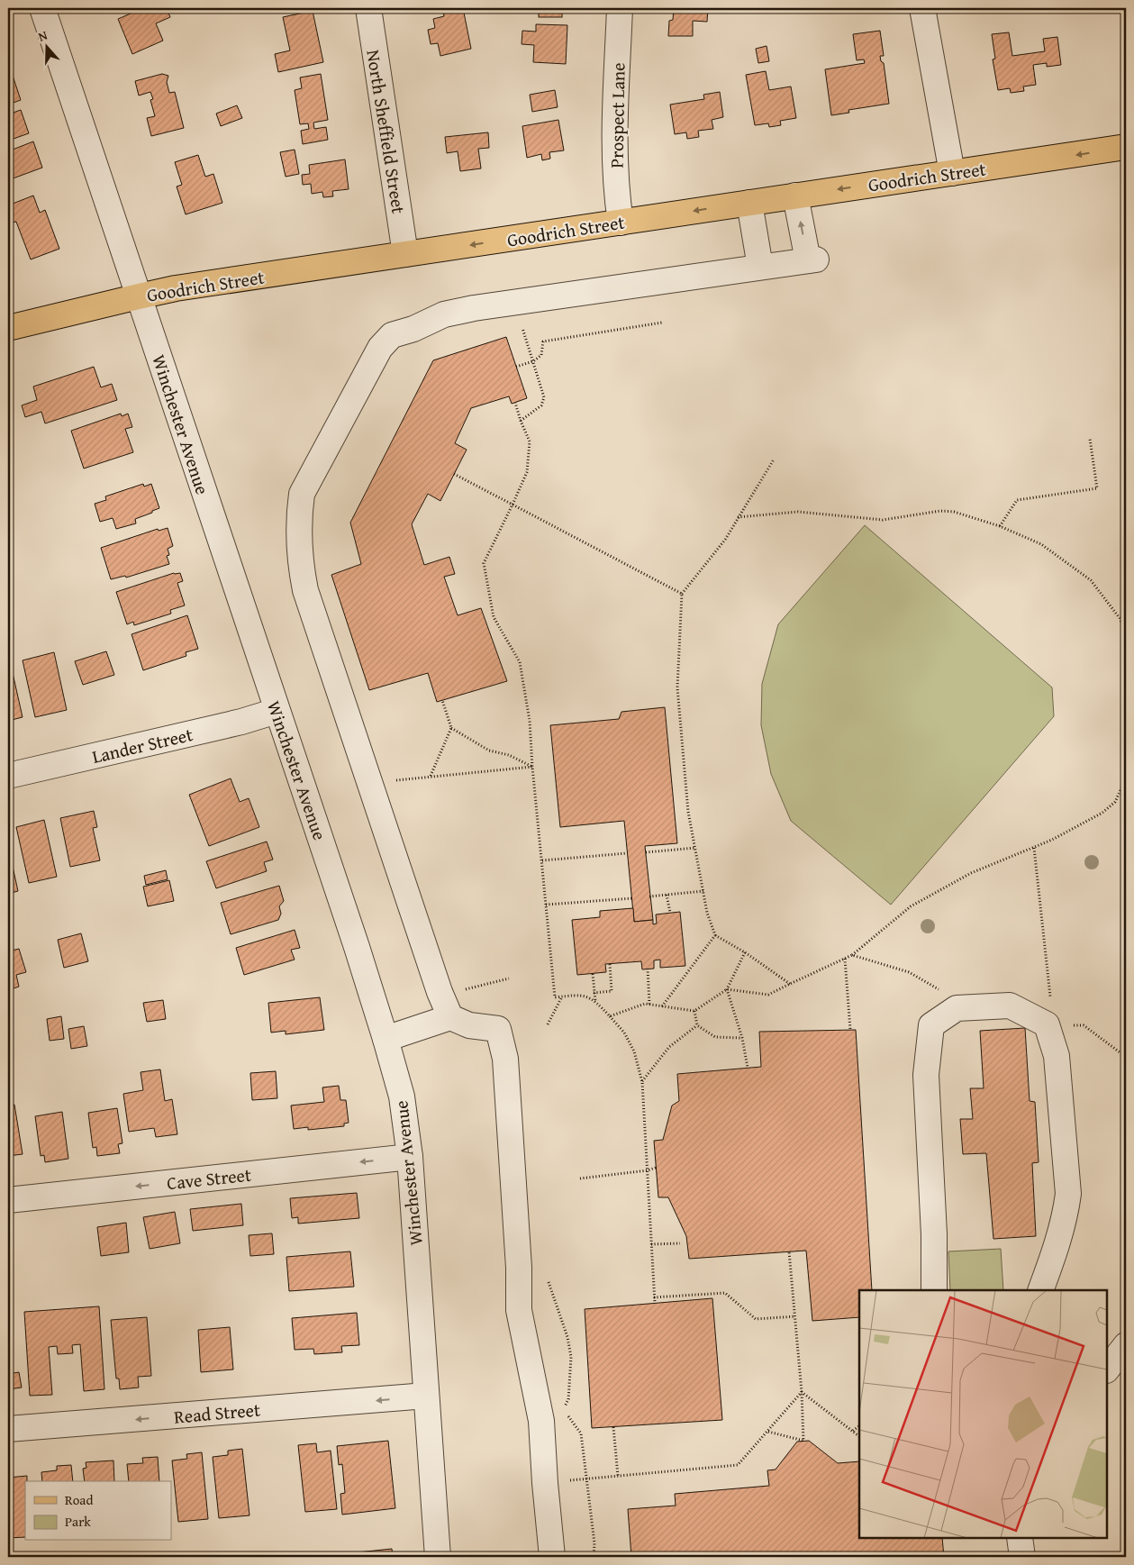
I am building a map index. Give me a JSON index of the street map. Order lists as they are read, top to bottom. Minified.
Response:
{"streets":{"main road":["Goodrich Street"],"street":["Prospect Lane","North Sheffield Street","Winchester Avenue","Lander Street","Cave Street","Read Street"]},"crossings":[["Prospect Lane","Goodrich Street"],["North Sheffield Street","Goodrich Street"],["Goodrich Street","Winchester Avenue"],["Winchester Avenue","Lander Street"],["Winchester Avenue","Cave Street"],["Winchester Avenue","Read Street"]],"one_way":["Goodrich Street","Cave Street","Read Street"],"legend":["Road","Park"],"north":"top"}
